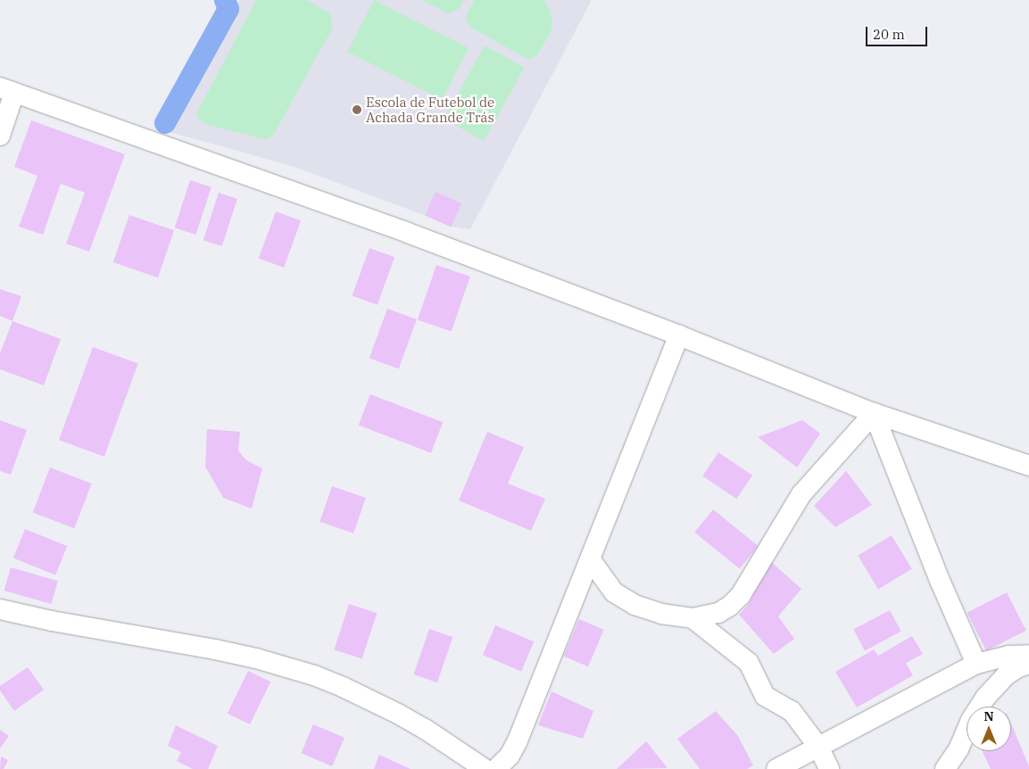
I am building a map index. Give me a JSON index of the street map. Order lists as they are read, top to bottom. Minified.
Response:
{"places":["Escola de Futebol de Achada Grande Trás"],"scale_bar":"20 m","north":"top"}
